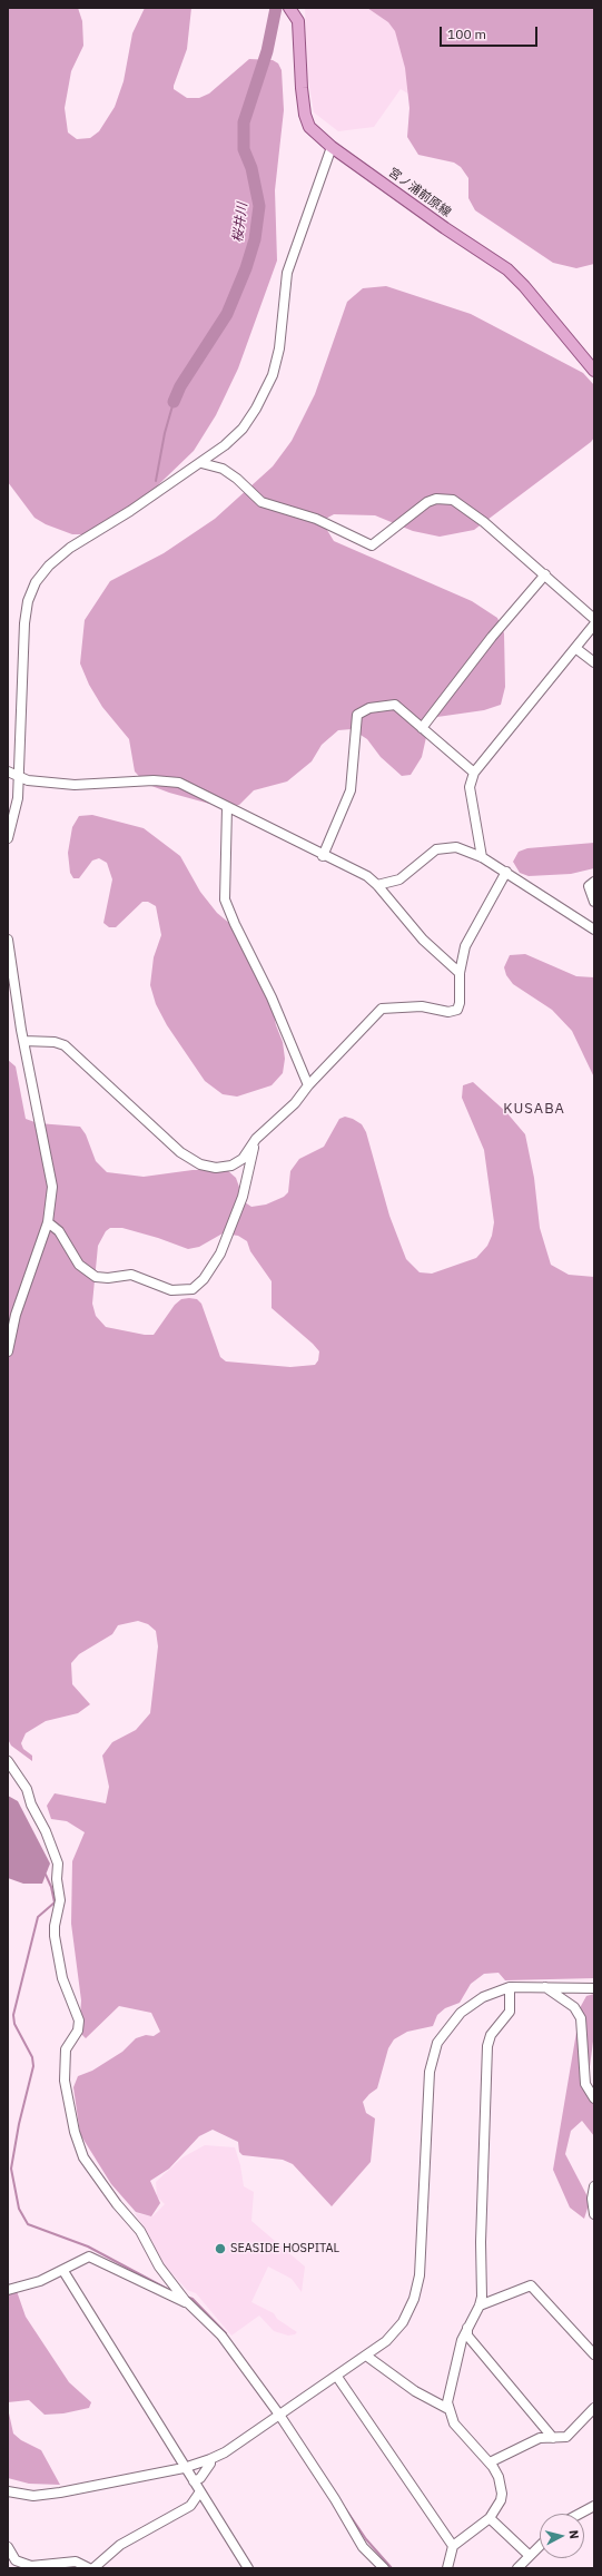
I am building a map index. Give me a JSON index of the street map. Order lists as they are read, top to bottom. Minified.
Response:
{"streets":{"main road":["宮ノ浦前原線"]},"districts":["KUSABA"],"water":["桜井川"],"places":["SEASIDE HOSPITAL"],"scale_bar":"100 m","north":"right"}
